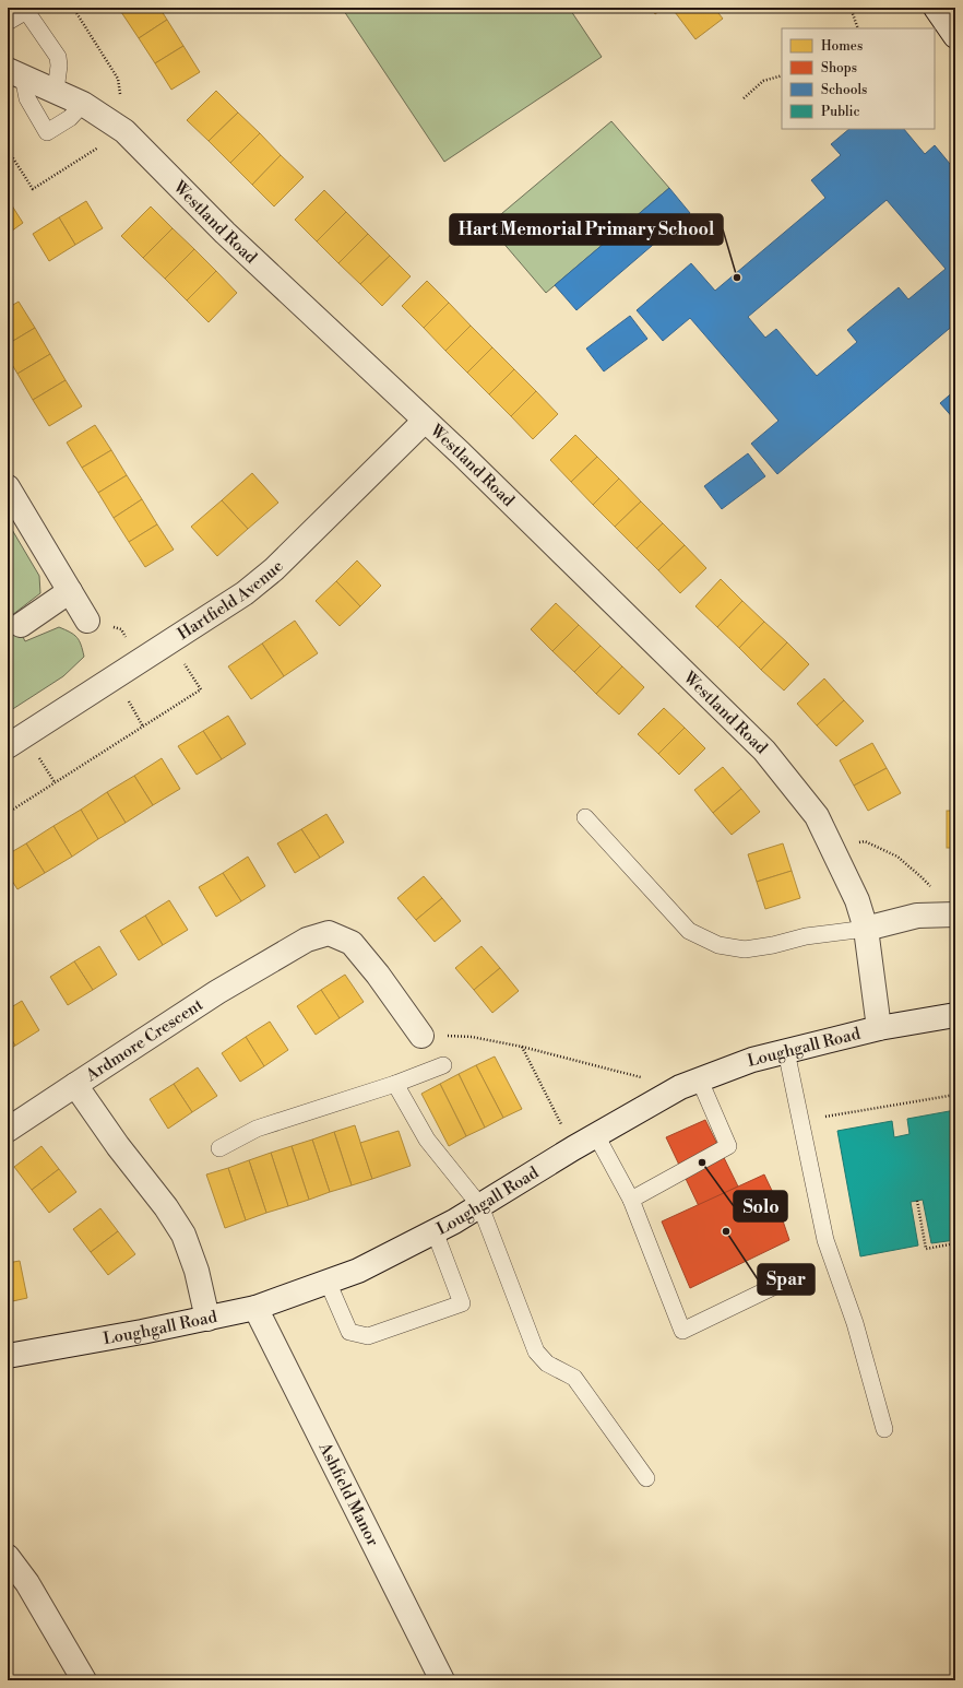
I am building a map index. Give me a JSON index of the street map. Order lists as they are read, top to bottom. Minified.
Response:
{"streets":{"street":["Westland Road","Hartfield Avenue","Ardmore Crescent","Loughgall Road","Ashfield Manor"]},"crossings":[["Westland Road","Hartfield Avenue"],["Westland Road","Loughgall Road"],["Ardmore Crescent","Loughgall Road"],["Loughgall Road","Ashfield Manor"]],"places":["Hart Memorial Primary School","Solo","Spar"],"legend":["Homes","Shops","Schools","Public"]}
